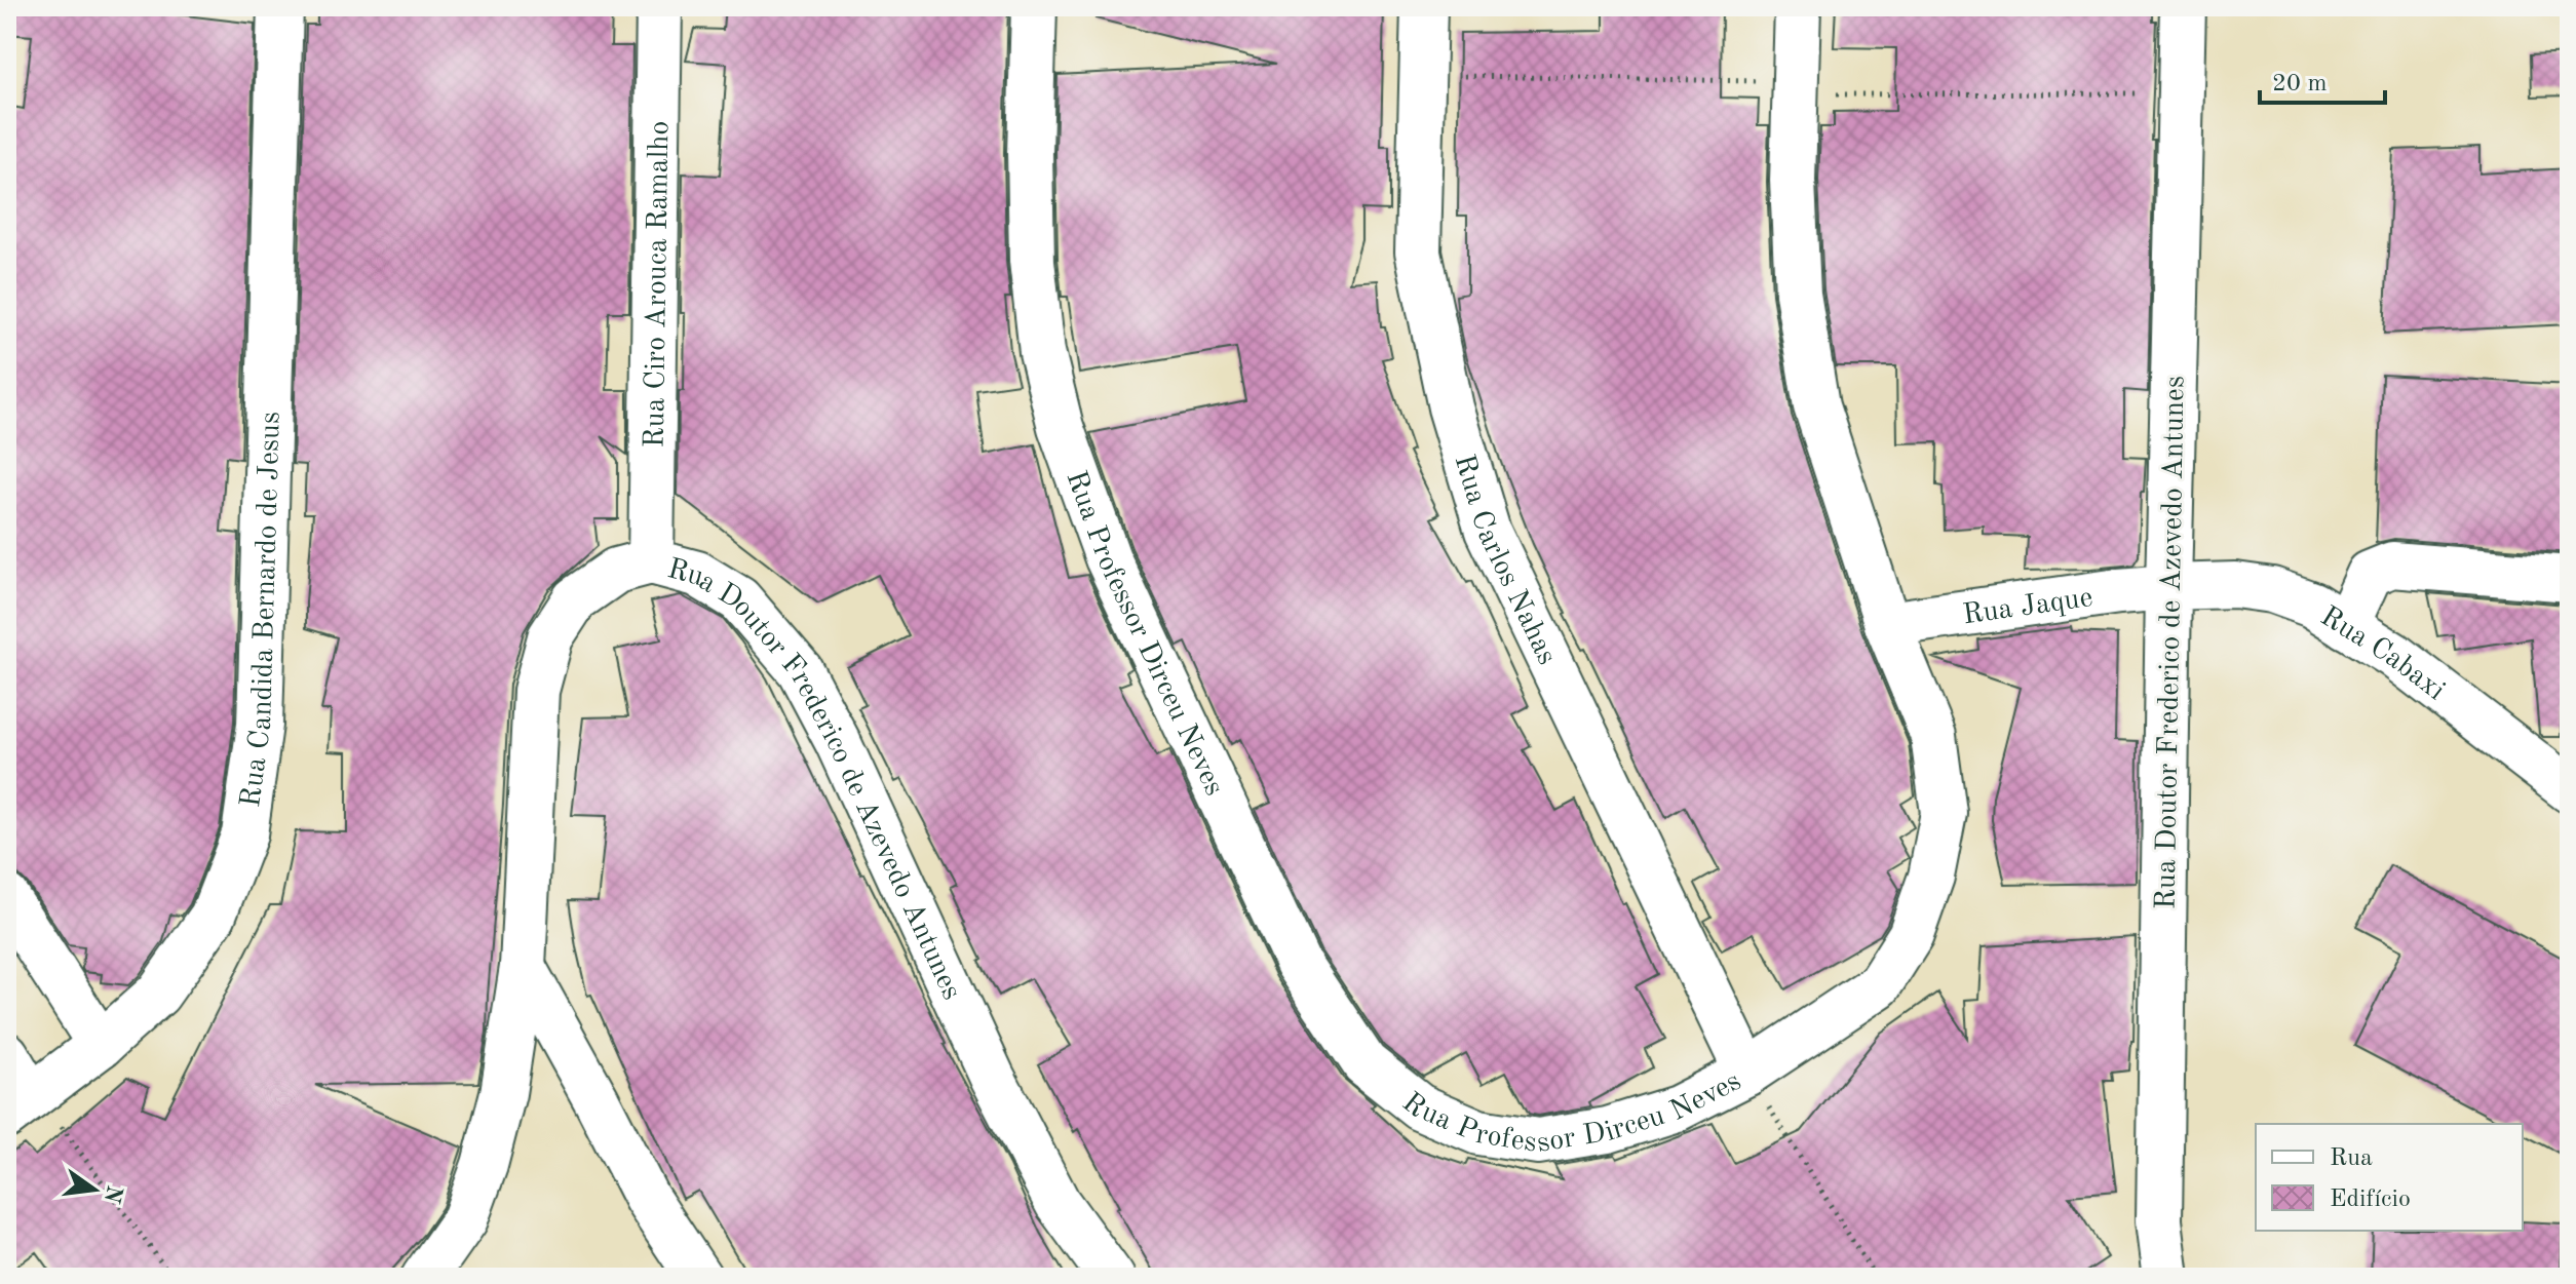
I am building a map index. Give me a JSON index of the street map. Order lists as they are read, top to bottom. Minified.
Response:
{"streets":{"street":["Rua Ciro Arouca Ramalho","Rua Carlos Nahas","Rua Jaque","Rua Candida Bernardo de Jesus","Rua Professor Dirceu Neves","Rua Doutor Frederico de Azevedo Antunes","Rua Cabaxi"]},"crossings":[["Rua Ciro Arouca Ramalho","Rua Doutor Frederico de Azevedo Antunes"],["Rua Carlos Nahas","Rua Professor Dirceu Neves"],["Rua Jaque","Rua Professor Dirceu Neves"],["Rua Jaque","Rua Doutor Frederico de Azevedo Antunes"],["Rua Jaque","Rua Cabaxi"],["Rua Doutor Frederico de Azevedo Antunes","Rua Cabaxi"]],"legend":["Rua","Edifício"],"scale_bar":"20 m","north":"right"}
